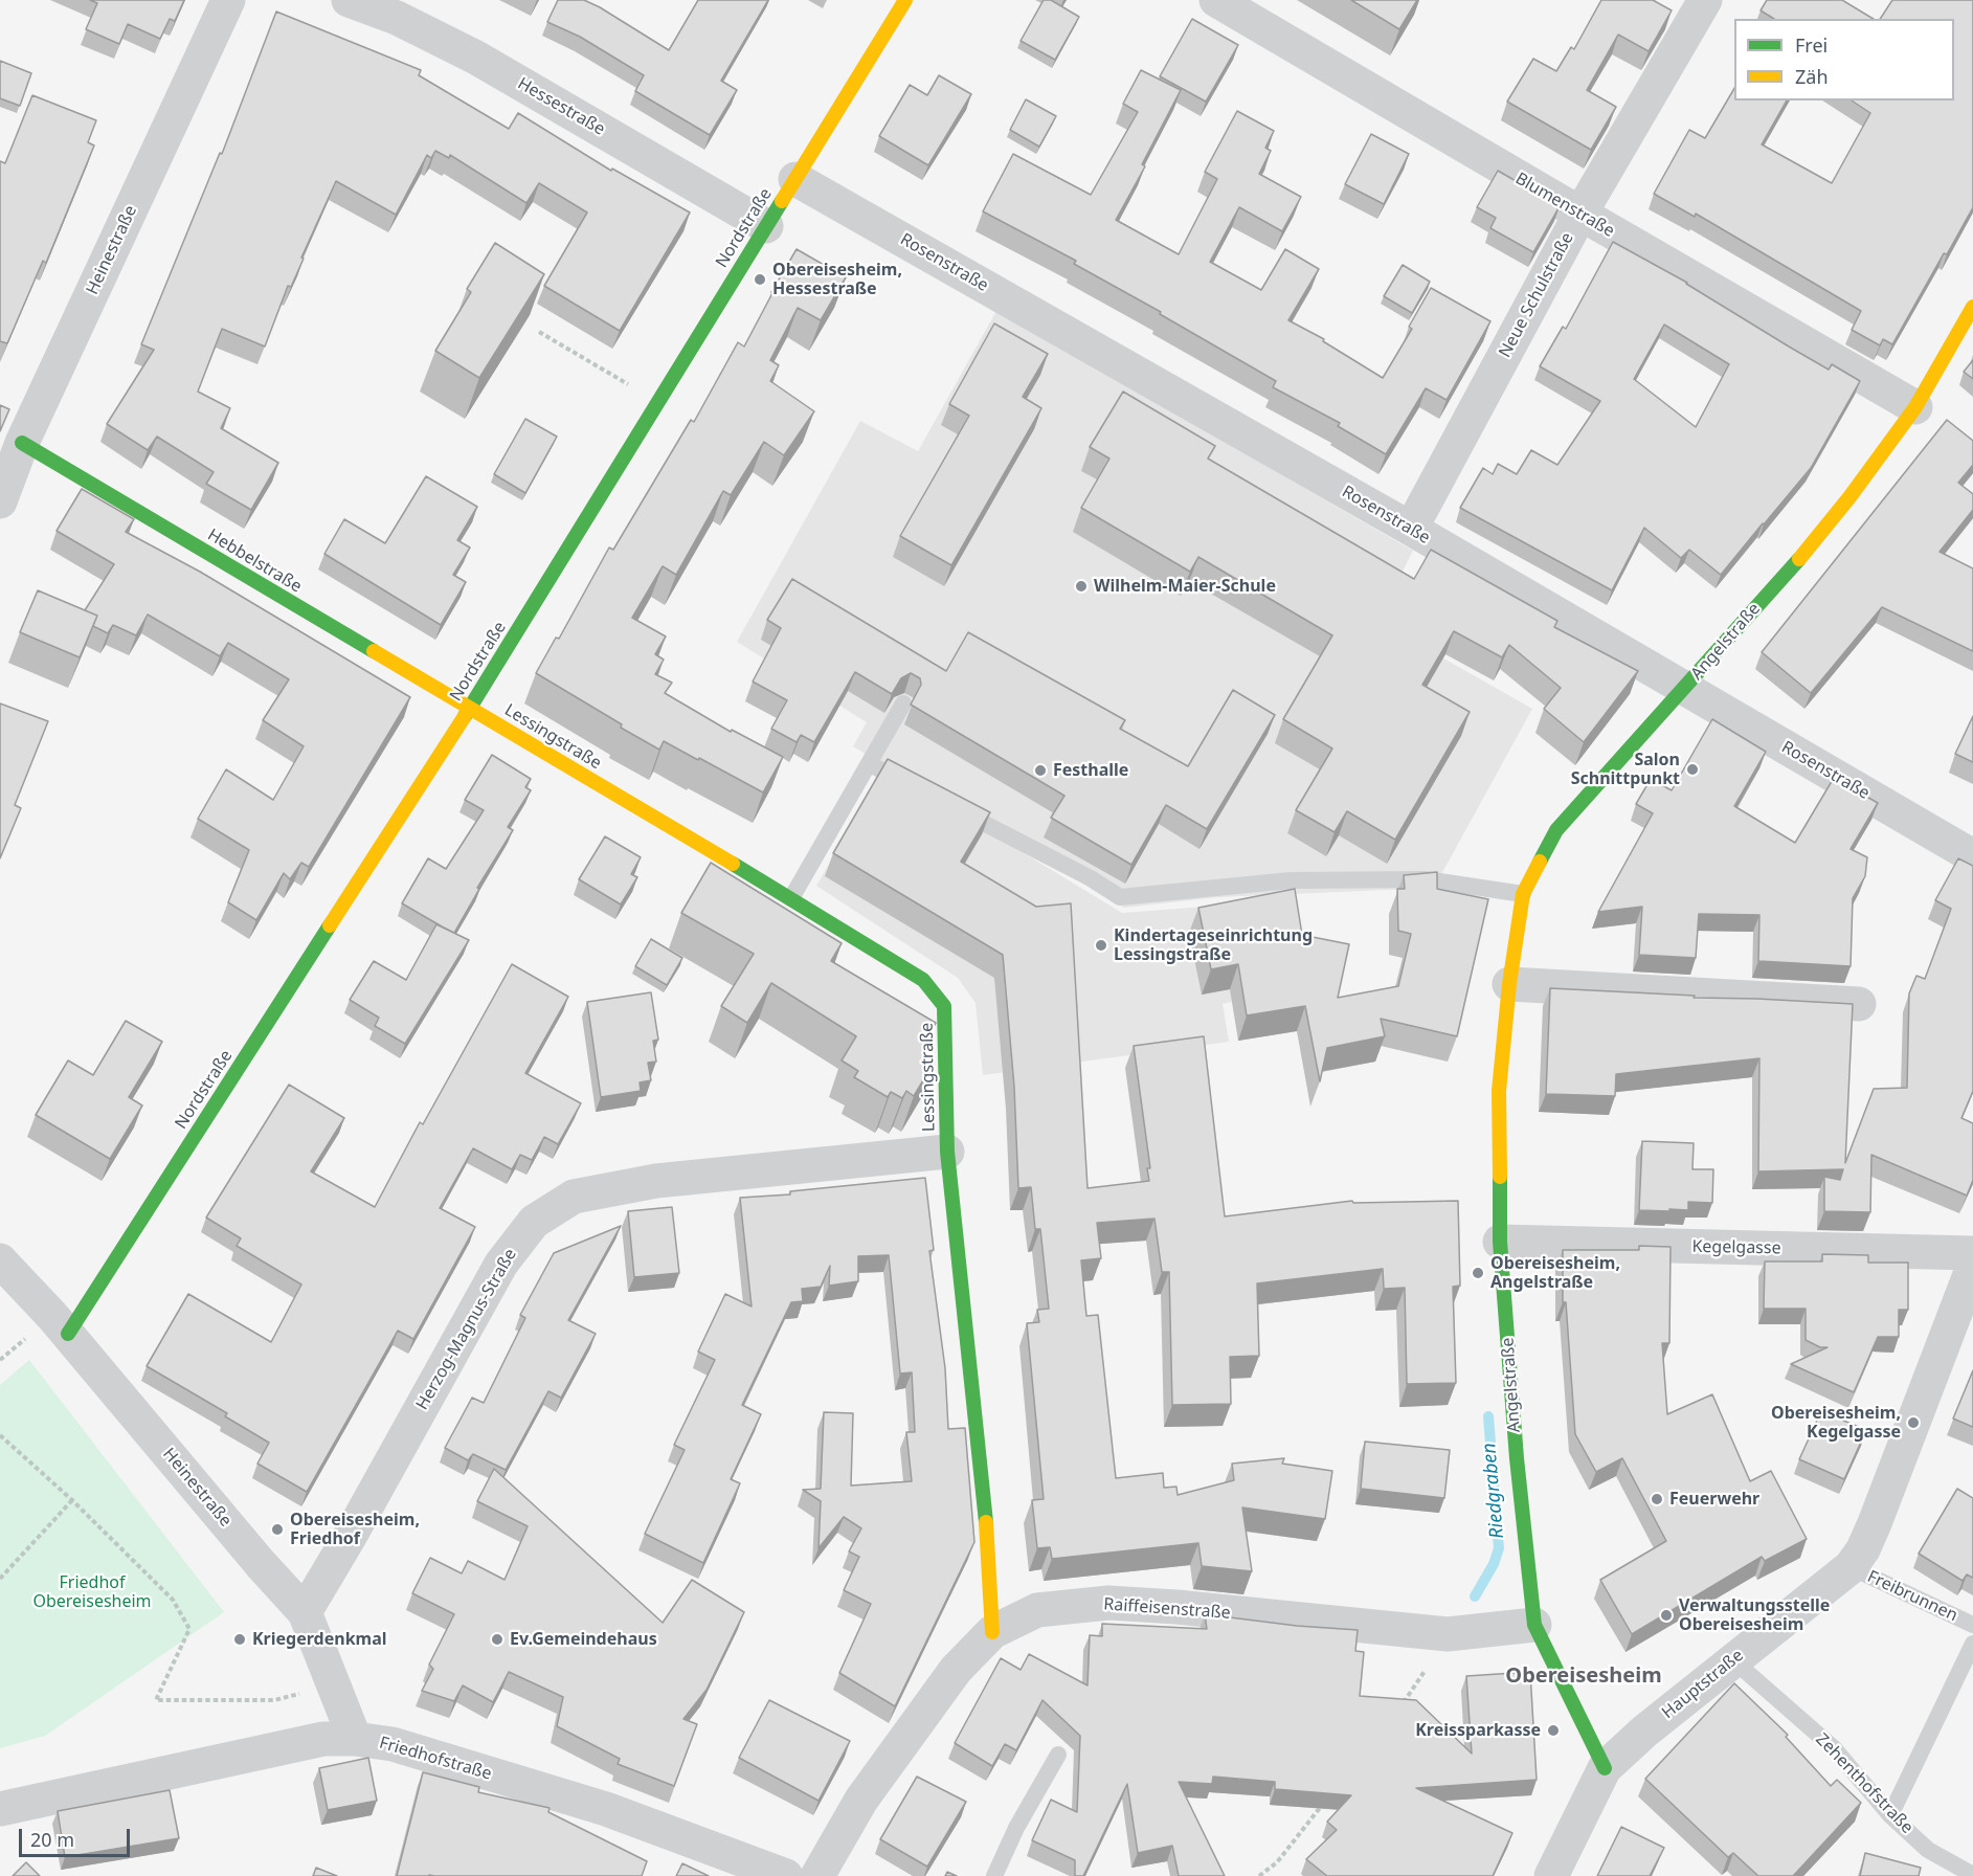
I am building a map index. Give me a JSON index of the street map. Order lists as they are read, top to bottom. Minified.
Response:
{"streets":{"street":["Hessestraße","Blumenstraße","Nordstraße","Heinestraße","Rosenstraße","Neue Schulstraße","Hebbelstraße","Angelstraße","Lessingstraße","Kegelgasse","Herzog-Magnus-Straße","Raiffeisenstraße","Hauptstraße","Friedhofstraße"],"lane":["Freibrunnen","Zehenthofstraße"]},"crossings":[["Hessestraße","Nordstraße"],["Blumenstraße","Neue Schulstraße"],["Blumenstraße","Angelstraße"],["Nordstraße","Heinestraße"],["Nordstraße","Rosenstraße"],["Nordstraße","Hebbelstraße"],["Nordstraße","Lessingstraße"],["Heinestraße","Hebbelstraße"],["Heinestraße","Herzog-Magnus-Straße"],["Heinestraße","Friedhofstraße"],["Rosenstraße","Neue Schulstraße"],["Rosenstraße","Angelstraße"],["Hebbelstraße","Lessingstraße"],["Angelstraße","Kegelgasse"],["Angelstraße","Raiffeisenstraße"],["Angelstraße","Hauptstraße"],["Lessingstraße","Herzog-Magnus-Straße"],["Lessingstraße","Raiffeisenstraße"],["Freibrunnen","Hauptstraße"],["Hauptstraße","Zehenthofstraße"]],"districts":["Obereisesheim"],"water":["Riedgraben"],"parks":["Friedhof Obereisesheim"],"places":["Obereisesheim, Hessestraße","Wilhelm-Maier-Schule","Salon Schnittpunkt","Festhalle","Kindertageseinrichtung Lessingstraße","Obereisesheim, Angelstraße","Obereisesheim, Kegelgasse","Feuerwehr","Obereisesheim, Friedhof","Verwaltungsstelle Obereisesheim","Kriegerdenkmal","Ev.Gemeindehaus","Kreissparkasse"],"legend":["Frei","Zäh"],"scale_bar":"20 m"}
